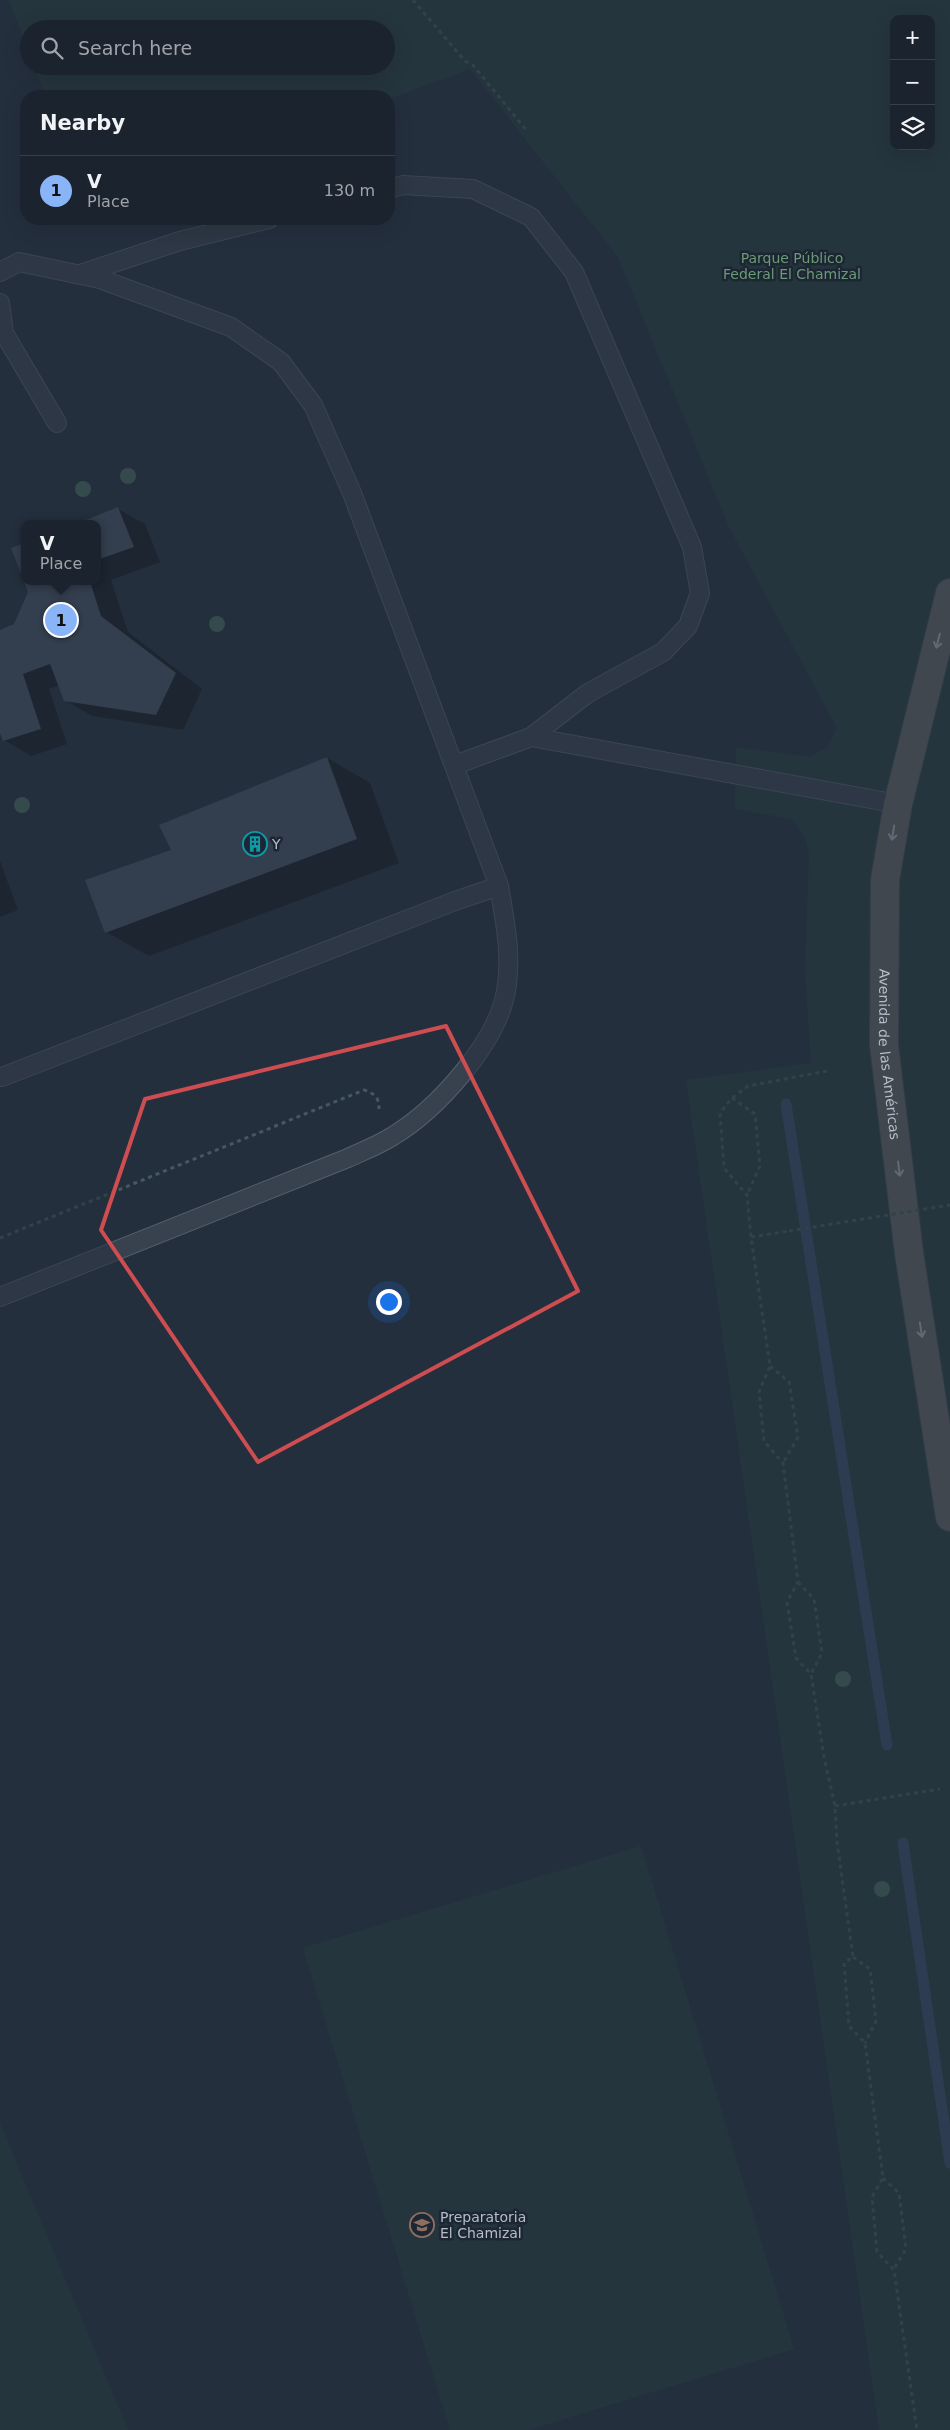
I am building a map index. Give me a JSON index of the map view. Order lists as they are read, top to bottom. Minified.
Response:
{"streets":{"highway":["Avenida de las Américas"]},"one_way":["Avenida de las Américas"],"parks":["Parque Público Federal El Chamizal"],"places":{"building":["Y"],"school or university":["Preparatoria El Chamizal"]},"page":{"map_buttons":["+","−"],"search":"Search here","heading":"Nearby","list":[{"mark":"1","name":"V","note":"Place","value":"130 m"}],"popup":["V","Place"],"pins":"1"}}
